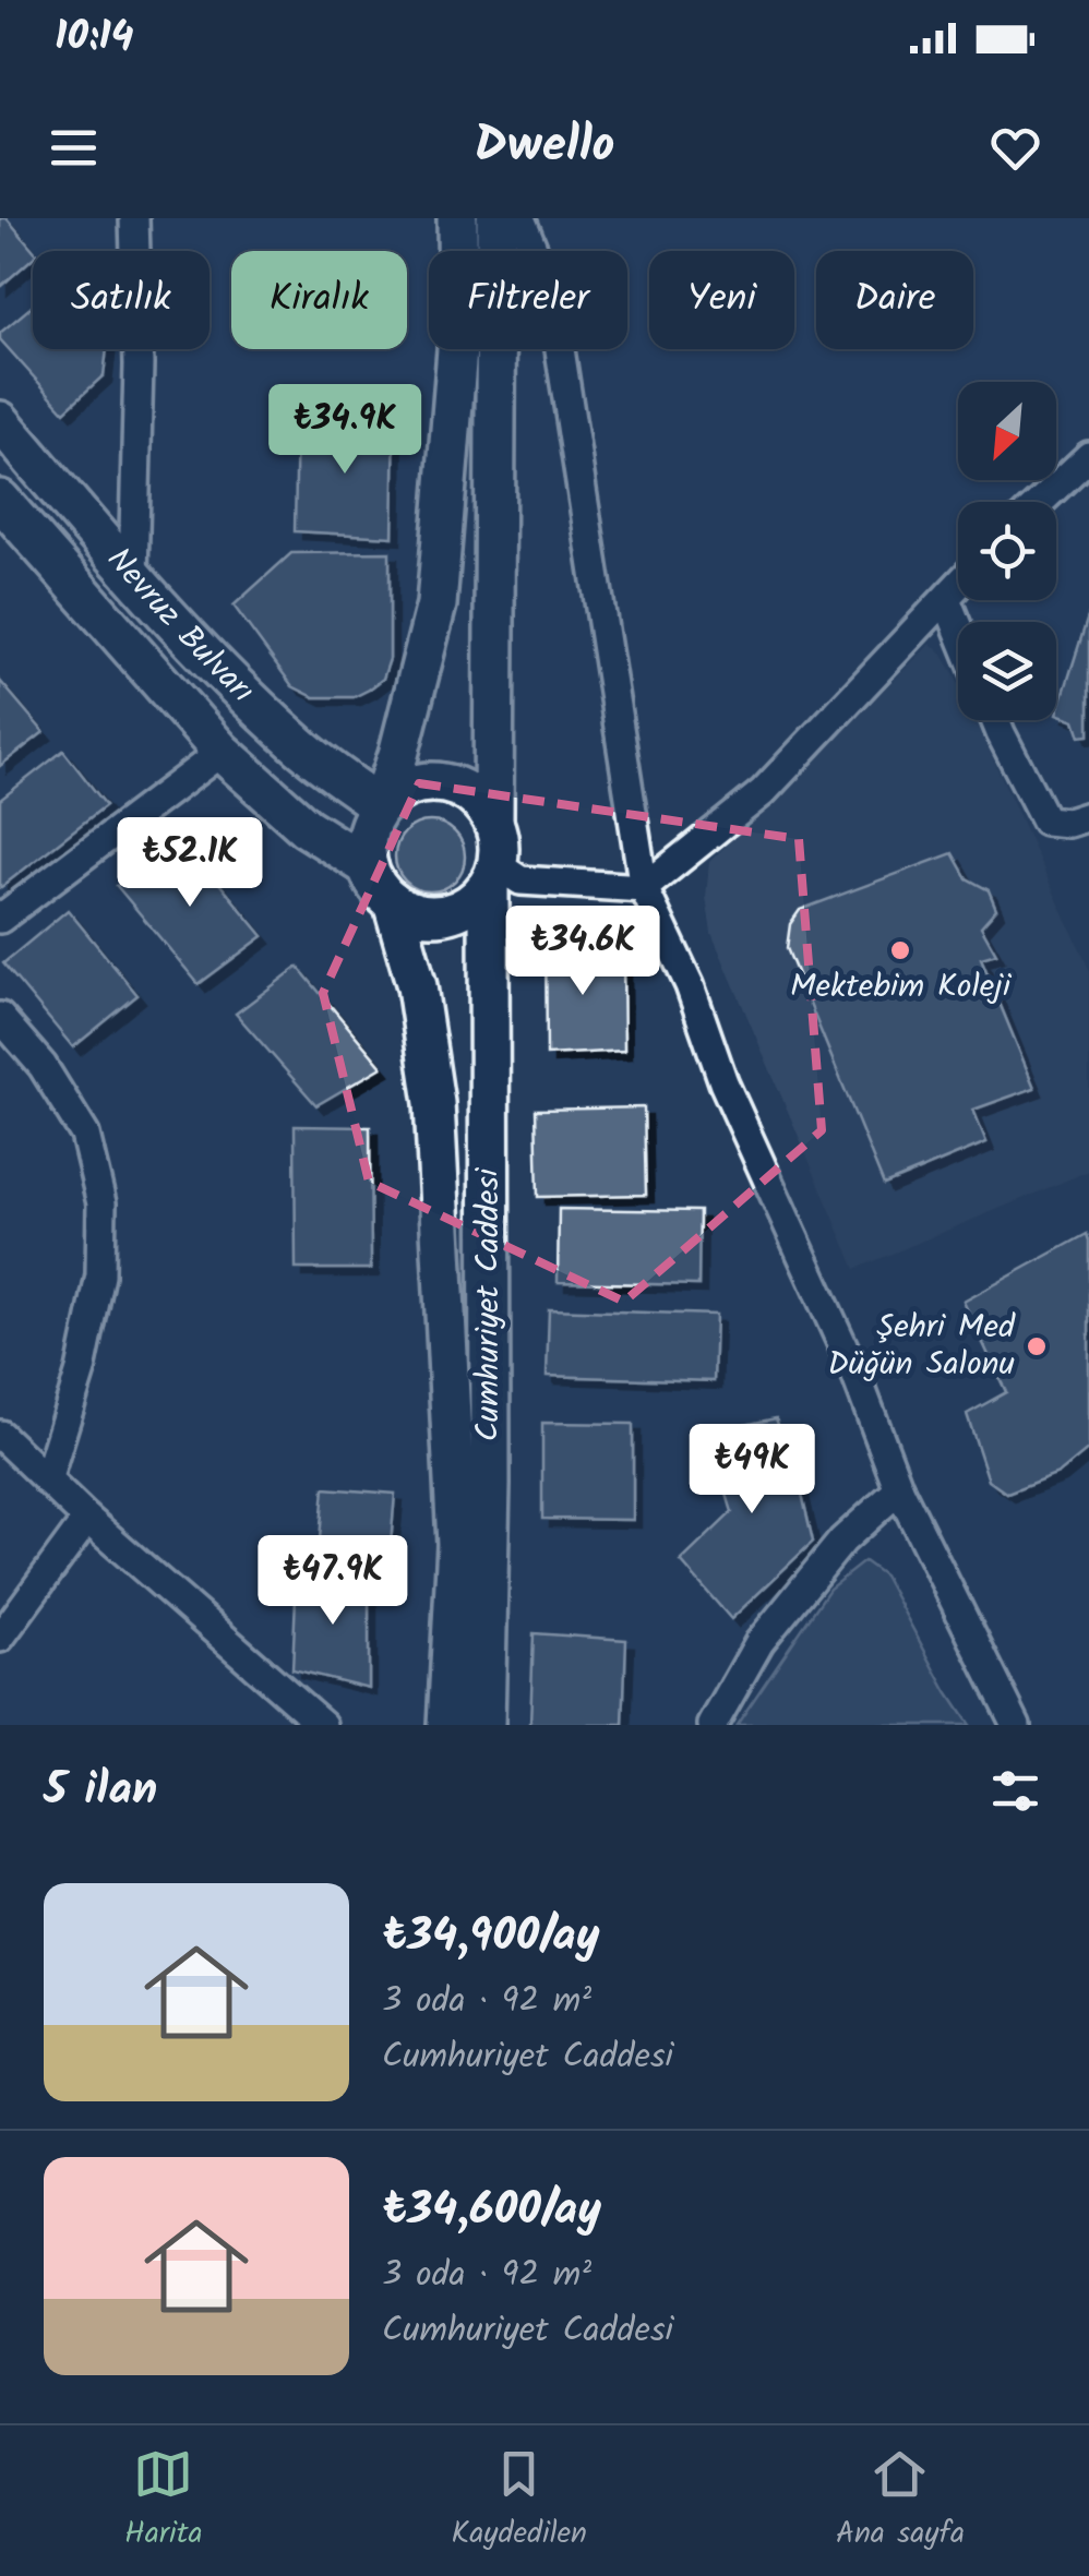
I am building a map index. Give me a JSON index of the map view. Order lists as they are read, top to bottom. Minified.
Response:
{"streets":{"main road":["Nevruz Bulvarı","Cumhuriyet Caddesi"]},"crossings":[["Nevruz Bulvarı","Cumhuriyet Caddesi"]],"places":["Mektebim Koleji","Şehri Med Düğün Salonu"],"north":"bottom left","page":{"status":"10:14","header":"Dwello","chip":["Satılık","Kiralık","Filtreler","Yeni","Daire"],"price":["₺34.9K","₺52.1K","₺34.6K","₺49K","₺47.9K"],"heading":"5 ilan","list":[{"name":"₺34,900/ay","note":"3 oda · 92 m² · Cumhuriyet Caddesi"},{"name":"₺34,600/ay","note":"3 oda · 92 m² · Cumhuriyet Caddesi"}],"tabs":["Harita","Kaydedilen","Ana sayfa"]}}
